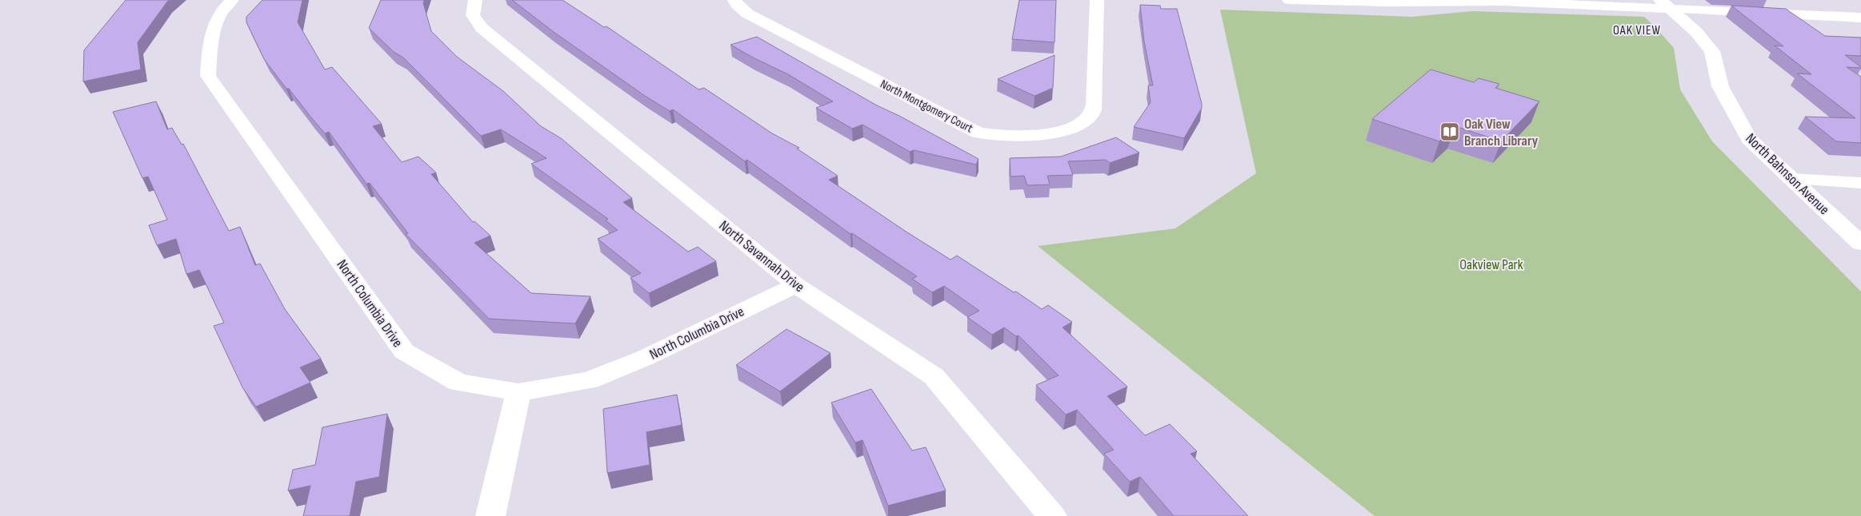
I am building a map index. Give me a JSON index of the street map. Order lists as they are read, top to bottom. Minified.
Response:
{"streets":{"street":["North Montgomery Court","North Bahnson Avenue","North Savannah Drive","North Columbia Drive"]},"crossings":[["North Savannah Drive","North Columbia Drive"]],"districts":["OAK VIEW"],"parks":["Oakview Park"],"places":{"library":["Oak View Branch Library"]}}
